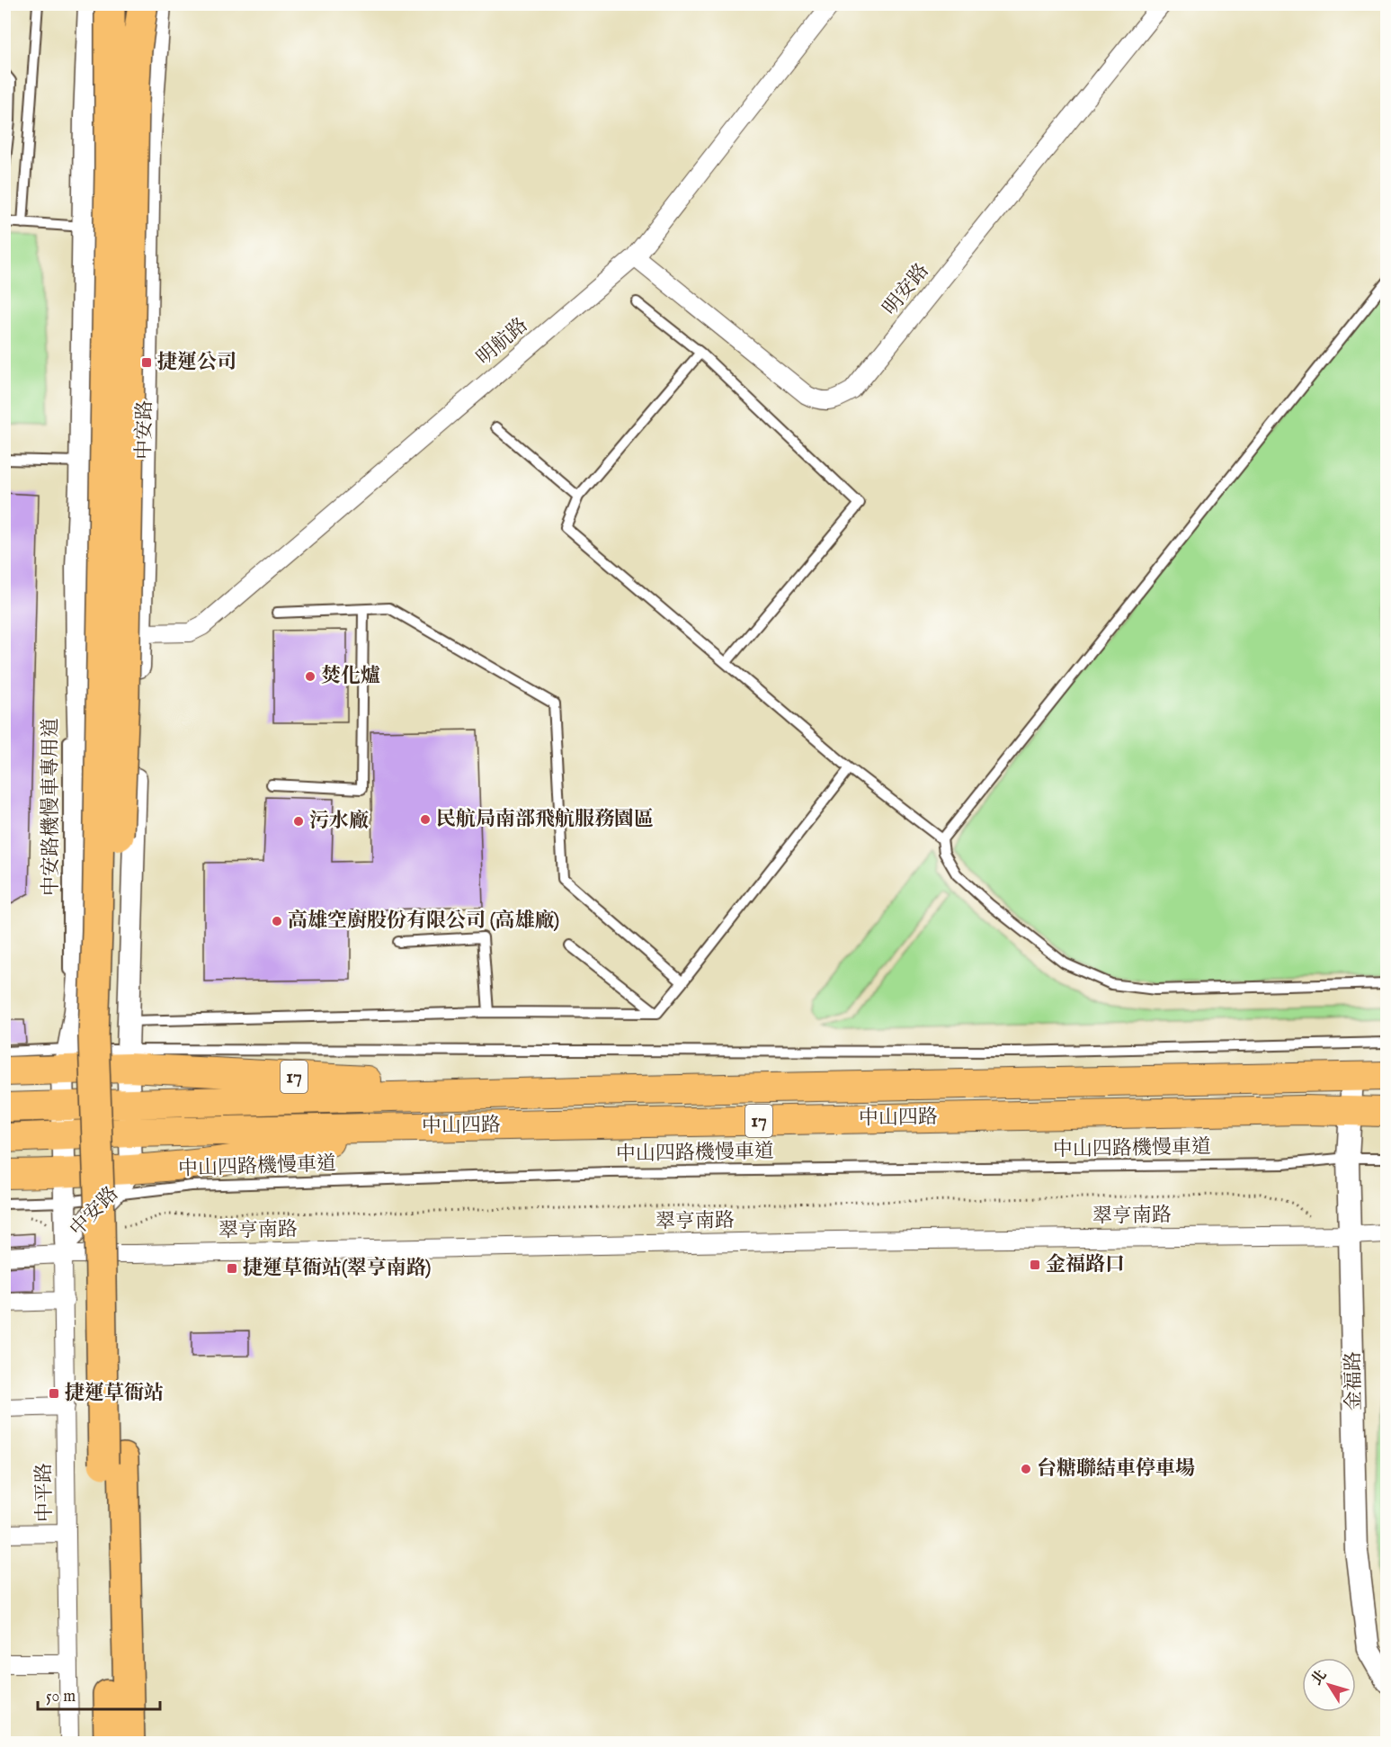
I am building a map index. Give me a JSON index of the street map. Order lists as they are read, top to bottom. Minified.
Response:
{"streets":{"main road":["17","中山四路"],"street":["明安路","明航路","中安路","翠亨南路","金福路","中平路"],"lane":["中安路機慢車專用道","中山四路機慢車道"]},"crossings":[["明安路","明航路"],["明航路","中安路"],["中安路","中安路機慢車專用道"],["中安路","中山四路"],["中安路","中山四路機慢車道"],["中安路","翠亨南路"],["中安路","中平路"],["中安路機慢車專用道","中山四路"],["中山四路","金福路"],["中山四路機慢車道","金福路"],["翠亨南路","金福路"],["翠亨南路","中平路"]],"places":{"transit":["捷運公司","金福路口","捷運草衙站(翠亨南路)","捷運草衙站"],"other":["焚化爐","民航局南部飛航服務園區","污水廠","高雄空廚股份有限公司 (高雄廠)","台糖聯結車停車場"]},"scale_bar":"50 m","north":"top left"}
